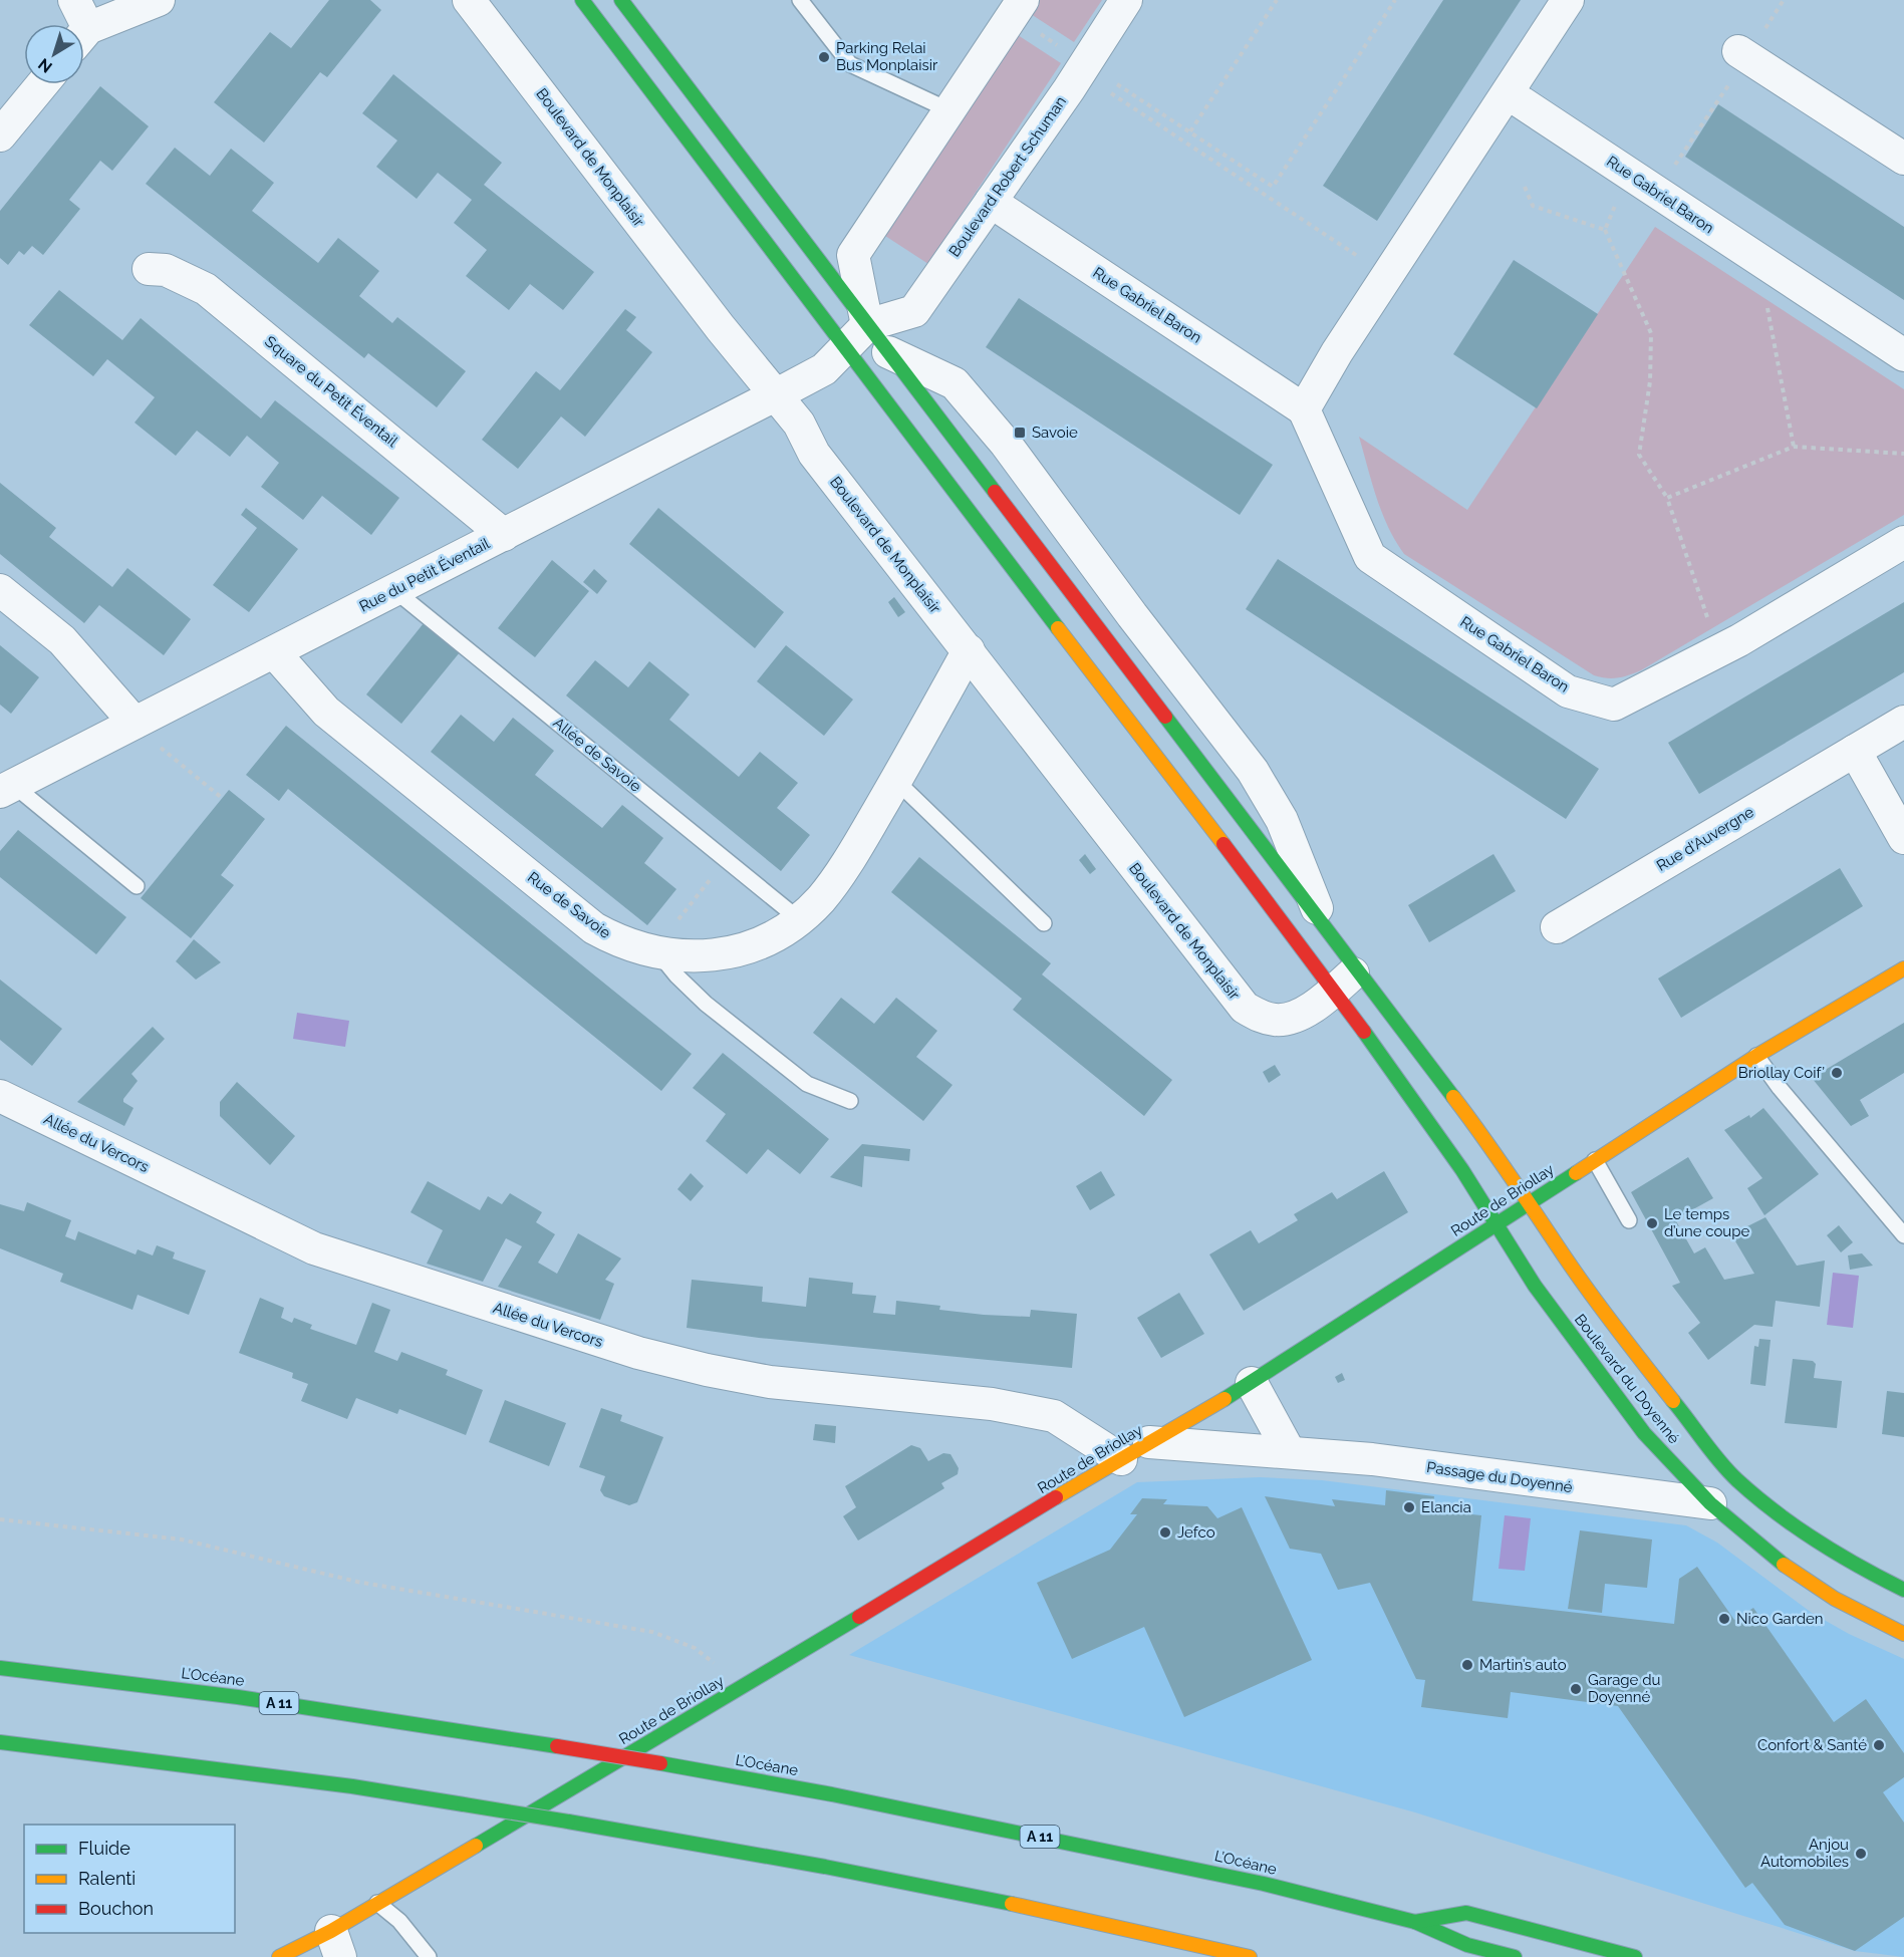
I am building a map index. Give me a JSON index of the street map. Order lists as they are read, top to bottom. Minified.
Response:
{"streets":{"main road":["Route de Briollay","Boulevard du Doyenné","L’Océane","A 11"],"street":["Boulevard de Monplaisir","Boulevard Robert Schuman","Rue Gabriel Baron","Square du Petit Éventail","Rue du Petit Éventail","Rue d'Auvergne","Rue de Savoie","Allée du Vercors","Passage du Doyenné"],"lane":["Allée de Savoie"]},"crossings":[["Boulevard de Monplaisir","Rue du Petit Éventail"],["Boulevard de Monplaisir","Rue de Savoie"],["Boulevard Robert Schuman","Rue Gabriel Baron"],["Boulevard Robert Schuman","Rue du Petit Éventail"],["Square du Petit Éventail","Rue du Petit Éventail"],["Rue du Petit Éventail","Allée de Savoie"],["Rue du Petit Éventail","Rue de Savoie"],["Allée de Savoie","Rue de Savoie"],["Allée du Vercors","Route de Briollay"],["Route de Briollay","Boulevard du Doyenné"],["Route de Briollay","Passage du Doyenné"],["Boulevard du Doyenné","Passage du Doyenné"]],"places":{"other":["Parking Relai Bus Monplaisir","Briollay Coif’","Le temps d’une coupe","Elancia","Jefco","Nico Garden","Martin’s auto","Garage du Doyenné","Confort & Santé","Anjou Automobiles"],"transit":["Savoie"]},"legend":["Fluide","Ralenti","Bouchon"],"north":"bottom left"}
